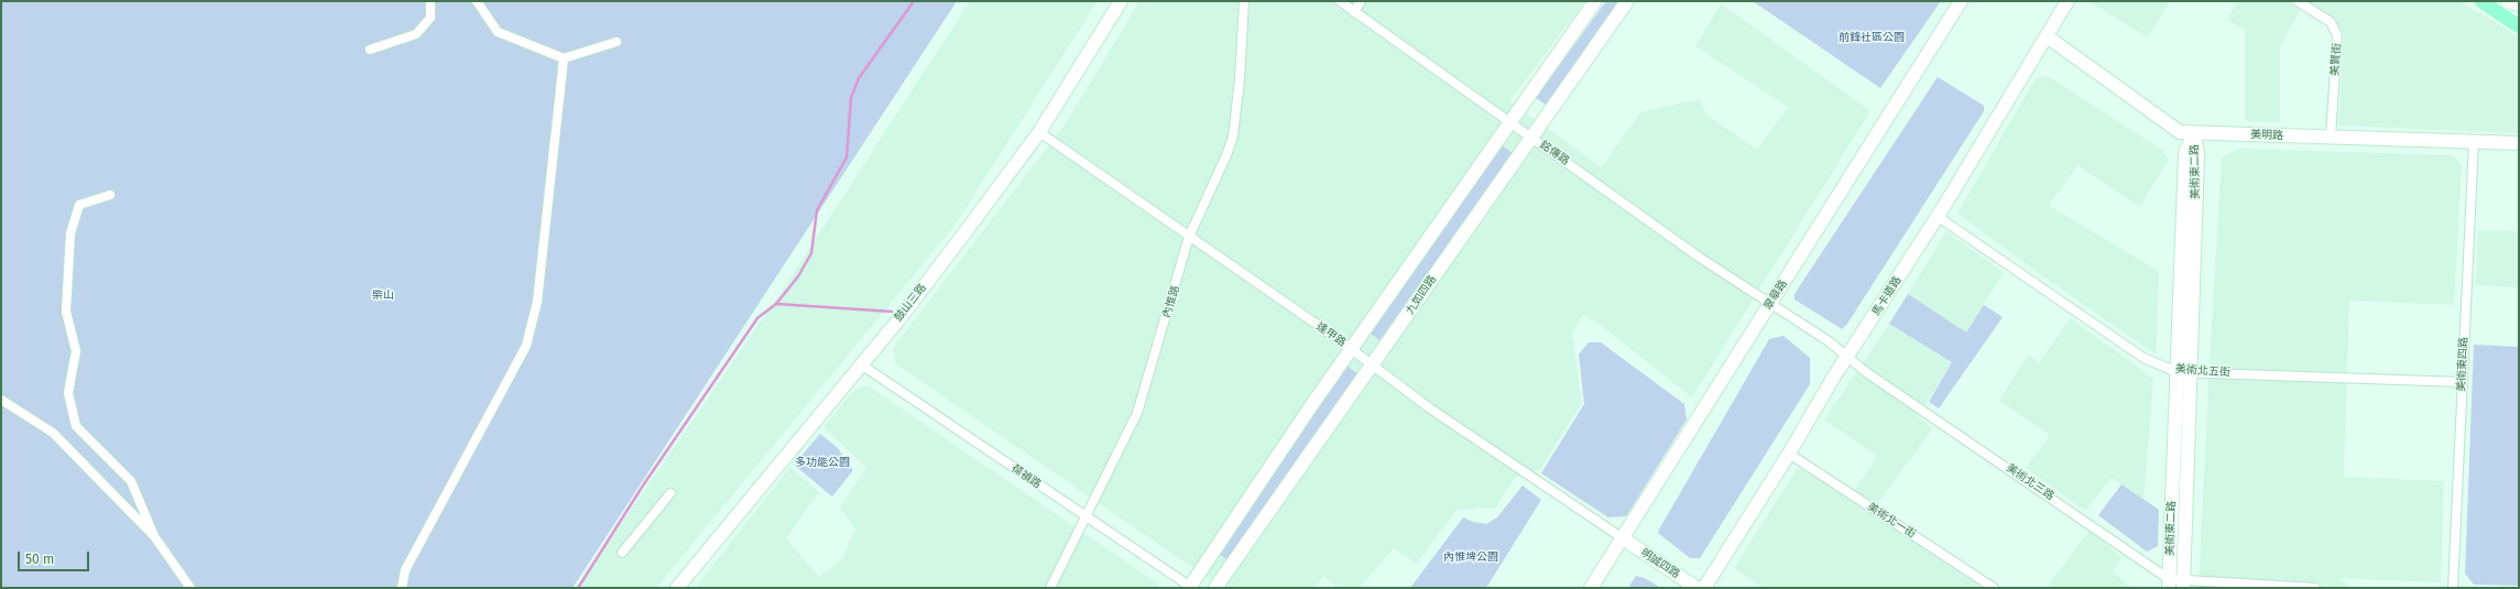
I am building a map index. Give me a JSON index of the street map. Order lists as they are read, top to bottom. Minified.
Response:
{"streets":{"street":["美賢街","美明路","銘傳路","美術東二路","九如四路","翠華路","馬卡道路","內惟路","鼓山三路","逢甲路","美術東四路","美術北五街","葆禎路","美術北三路","美術北一街","明誠四路"]},"crossings":[["美賢街","美明路"],["美明路","美術東二路"],["美明路","馬卡道路"],["美明路","美術東四路"],["銘傳路","九如四路"],["銘傳路","翠華路"],["銘傳路","美術北三路"],["美術東二路","美術北五街"],["美術東二路","美術北三路"],["九如四路","逢甲路"],["翠華路","逢甲路"],["翠華路","美術北三路"],["翠華路","明誠四路"],["馬卡道路","美術北五街"],["馬卡道路","美術北三路"],["馬卡道路","美術北一街"],["內惟路","逢甲路"],["內惟路","葆禎路"],["鼓山三路","逢甲路"],["鼓山三路","葆禎路"],["逢甲路","明誠四路"],["美術東四路","美術北五街"]],"parks":["前鋒社區公園","柴山","多功能公園","內惟埤公園"],"scale_bar":"50 m"}
